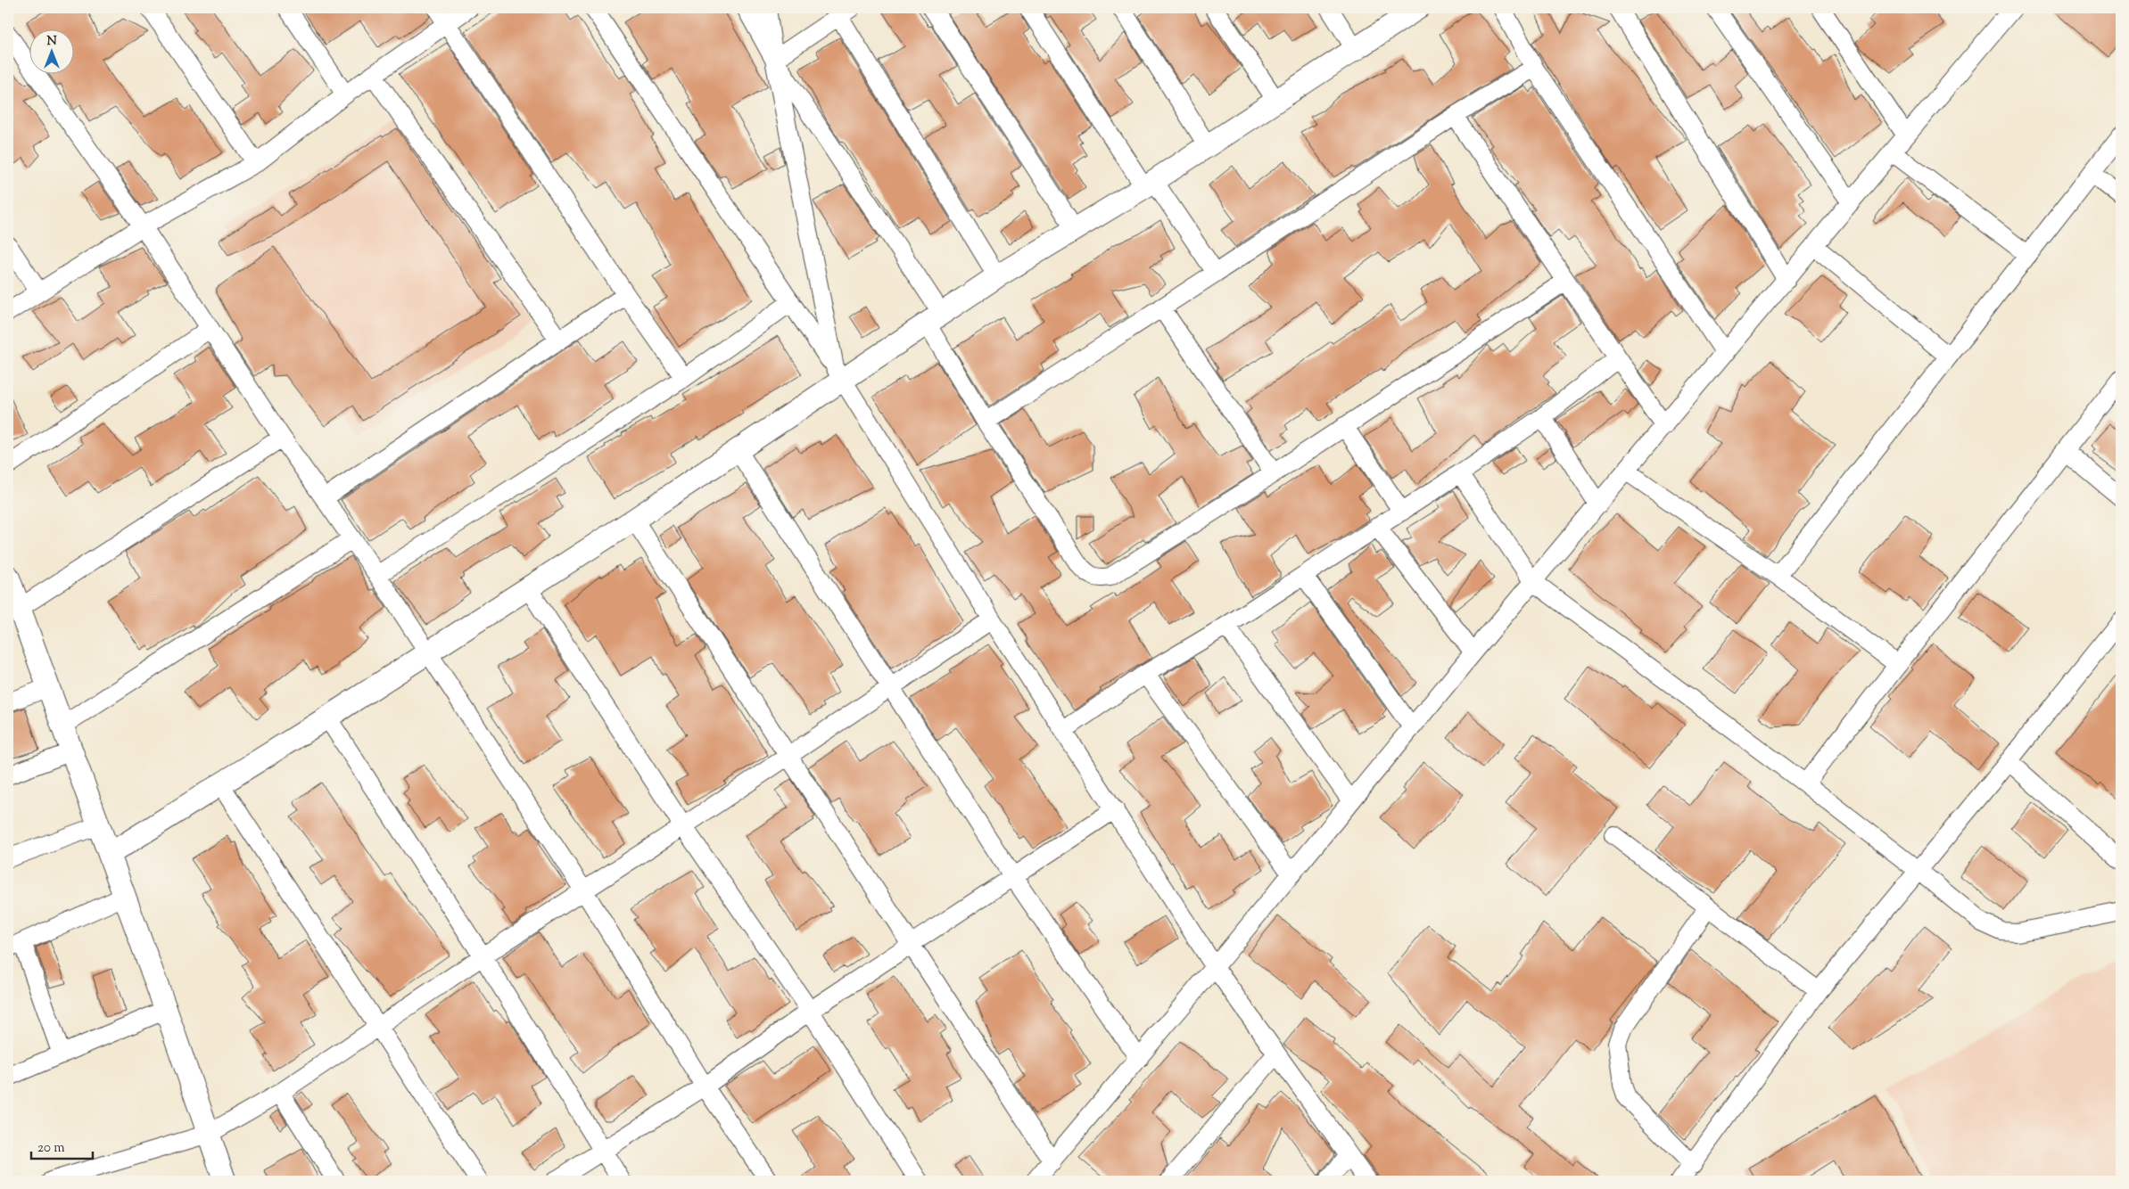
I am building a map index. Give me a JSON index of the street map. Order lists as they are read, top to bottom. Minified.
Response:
{"scale_bar":"20 m","north":"top"}
